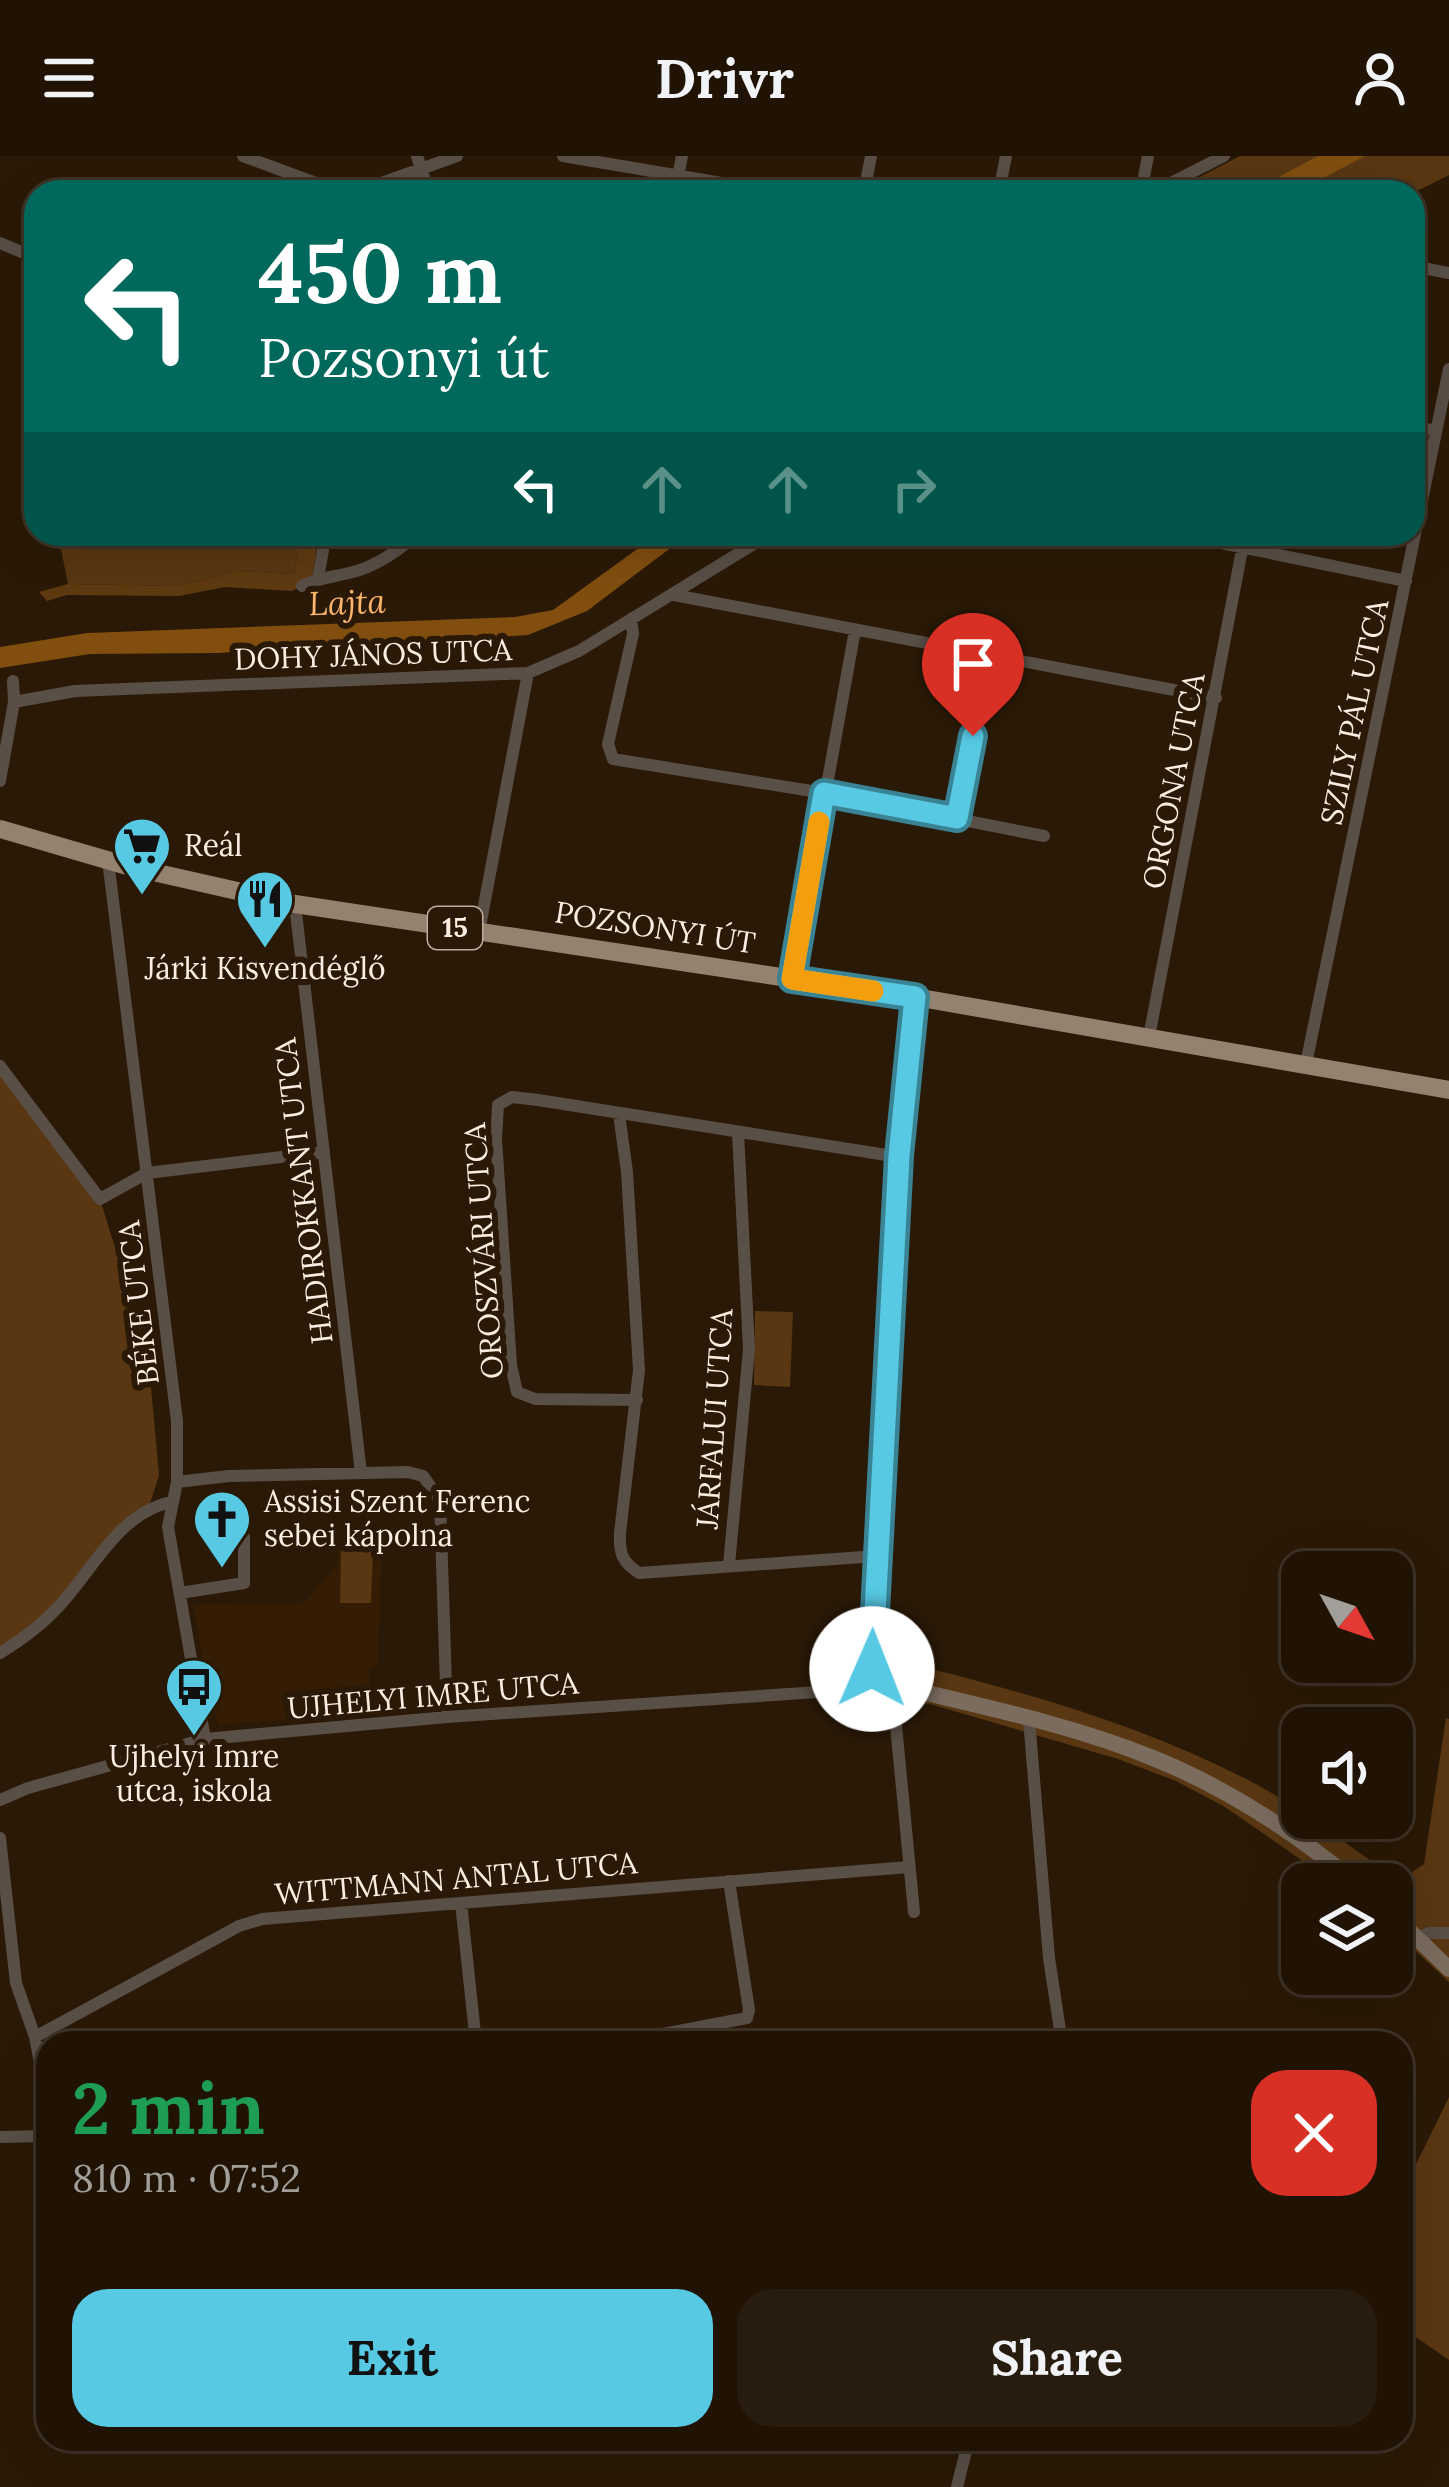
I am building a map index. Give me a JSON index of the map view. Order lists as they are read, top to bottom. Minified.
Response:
{"streets":{"main road":["15","POZSONYI ÚT"],"street":["DOHY JÁNOS UTCA","SZILY PÁL UTCA","ORGONA UTCA","HADIROKKANT UTCA","OROSZVÁRI UTCA","BÉKE UTCA","JÁRFALUI UTCA","UJHELYI IMRE UTCA","WITTMANN ANTAL UTCA"]},"crossings":[["SZILY PÁL UTCA","15"],["SZILY PÁL UTCA","POZSONYI ÚT"],["ORGONA UTCA","POZSONYI ÚT"],["15","POZSONYI ÚT"],["POZSONYI ÚT","HADIROKKANT UTCA"],["POZSONYI ÚT","BÉKE UTCA"],["OROSZVÁRI UTCA","JÁRFALUI UTCA"],["BÉKE UTCA","UJHELYI IMRE UTCA"]],"water":["Lajta"],"places":{"supermarket":["Reál"],"restaurant":["Járki Kisvendéglő"],"church":["Assisi Szent Ferenc sebei kápolna"],"bus stop":["Ujhelyi Imre utca, iskola"]},"north":"bottom right","page":{"header":"Drivr","turn":["450 m","Pozsonyi út"],"heading":["2 min","810 m · 07:52"],"buttons":["Exit","Share"]}}
